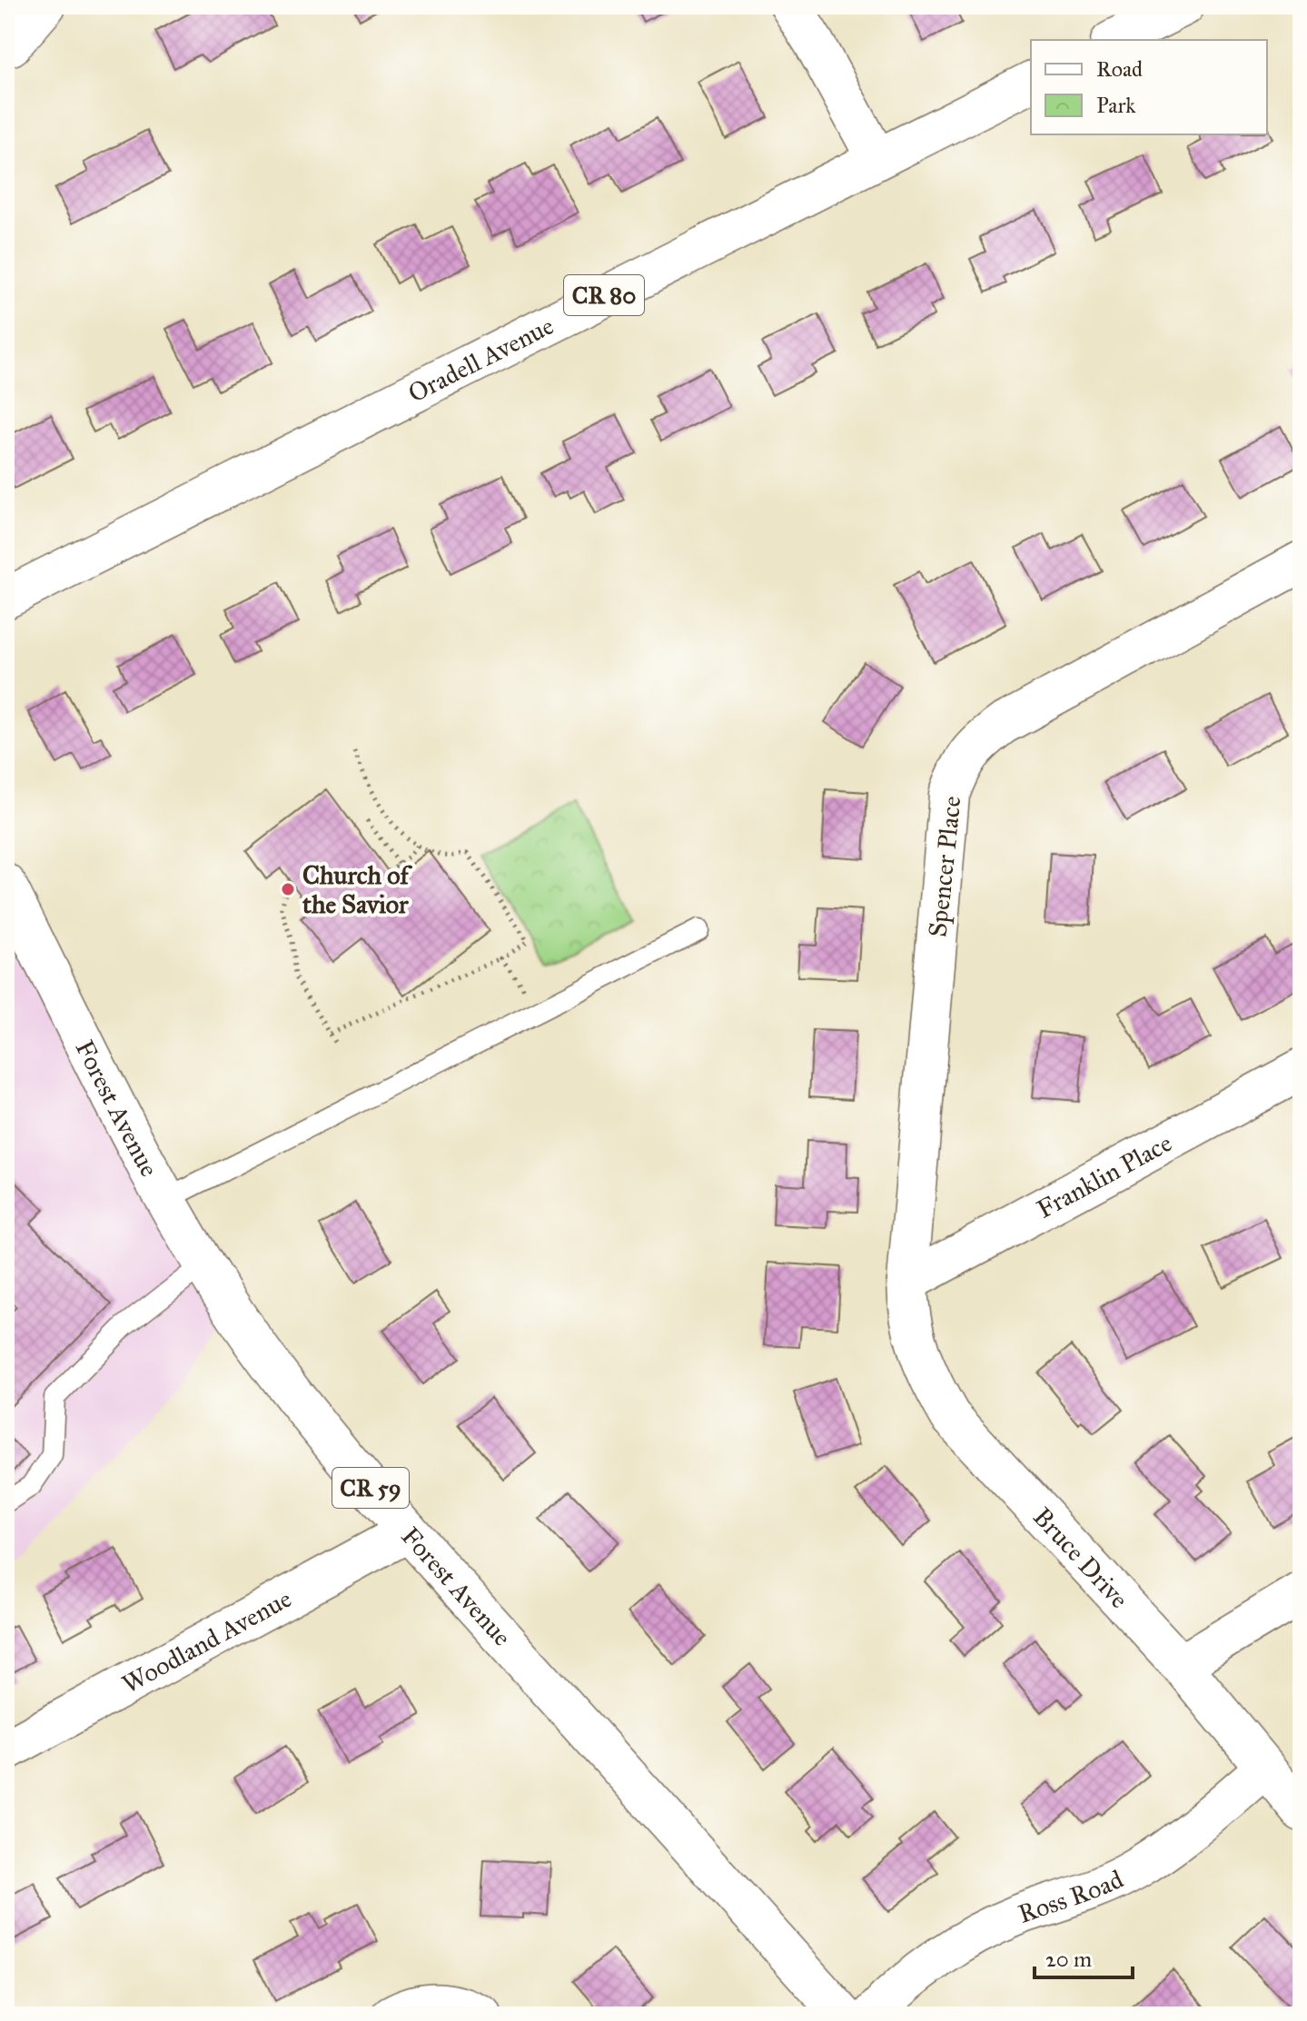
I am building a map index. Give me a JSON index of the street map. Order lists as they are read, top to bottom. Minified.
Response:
{"streets":{"street":["CR 80","Oradell Avenue","Spencer Place","Forest Avenue","Franklin Place","CR 59","Bruce Drive","Woodland Avenue","Ross Road"]},"crossings":[["Spencer Place","Franklin Place"],["Spencer Place","Bruce Drive"],["Forest Avenue","Woodland Avenue"],["Franklin Place","Bruce Drive"],["Bruce Drive","Ross Road"]],"places":["Church of the Savior"],"legend":["Road","Park"],"scale_bar":"20 m"}
